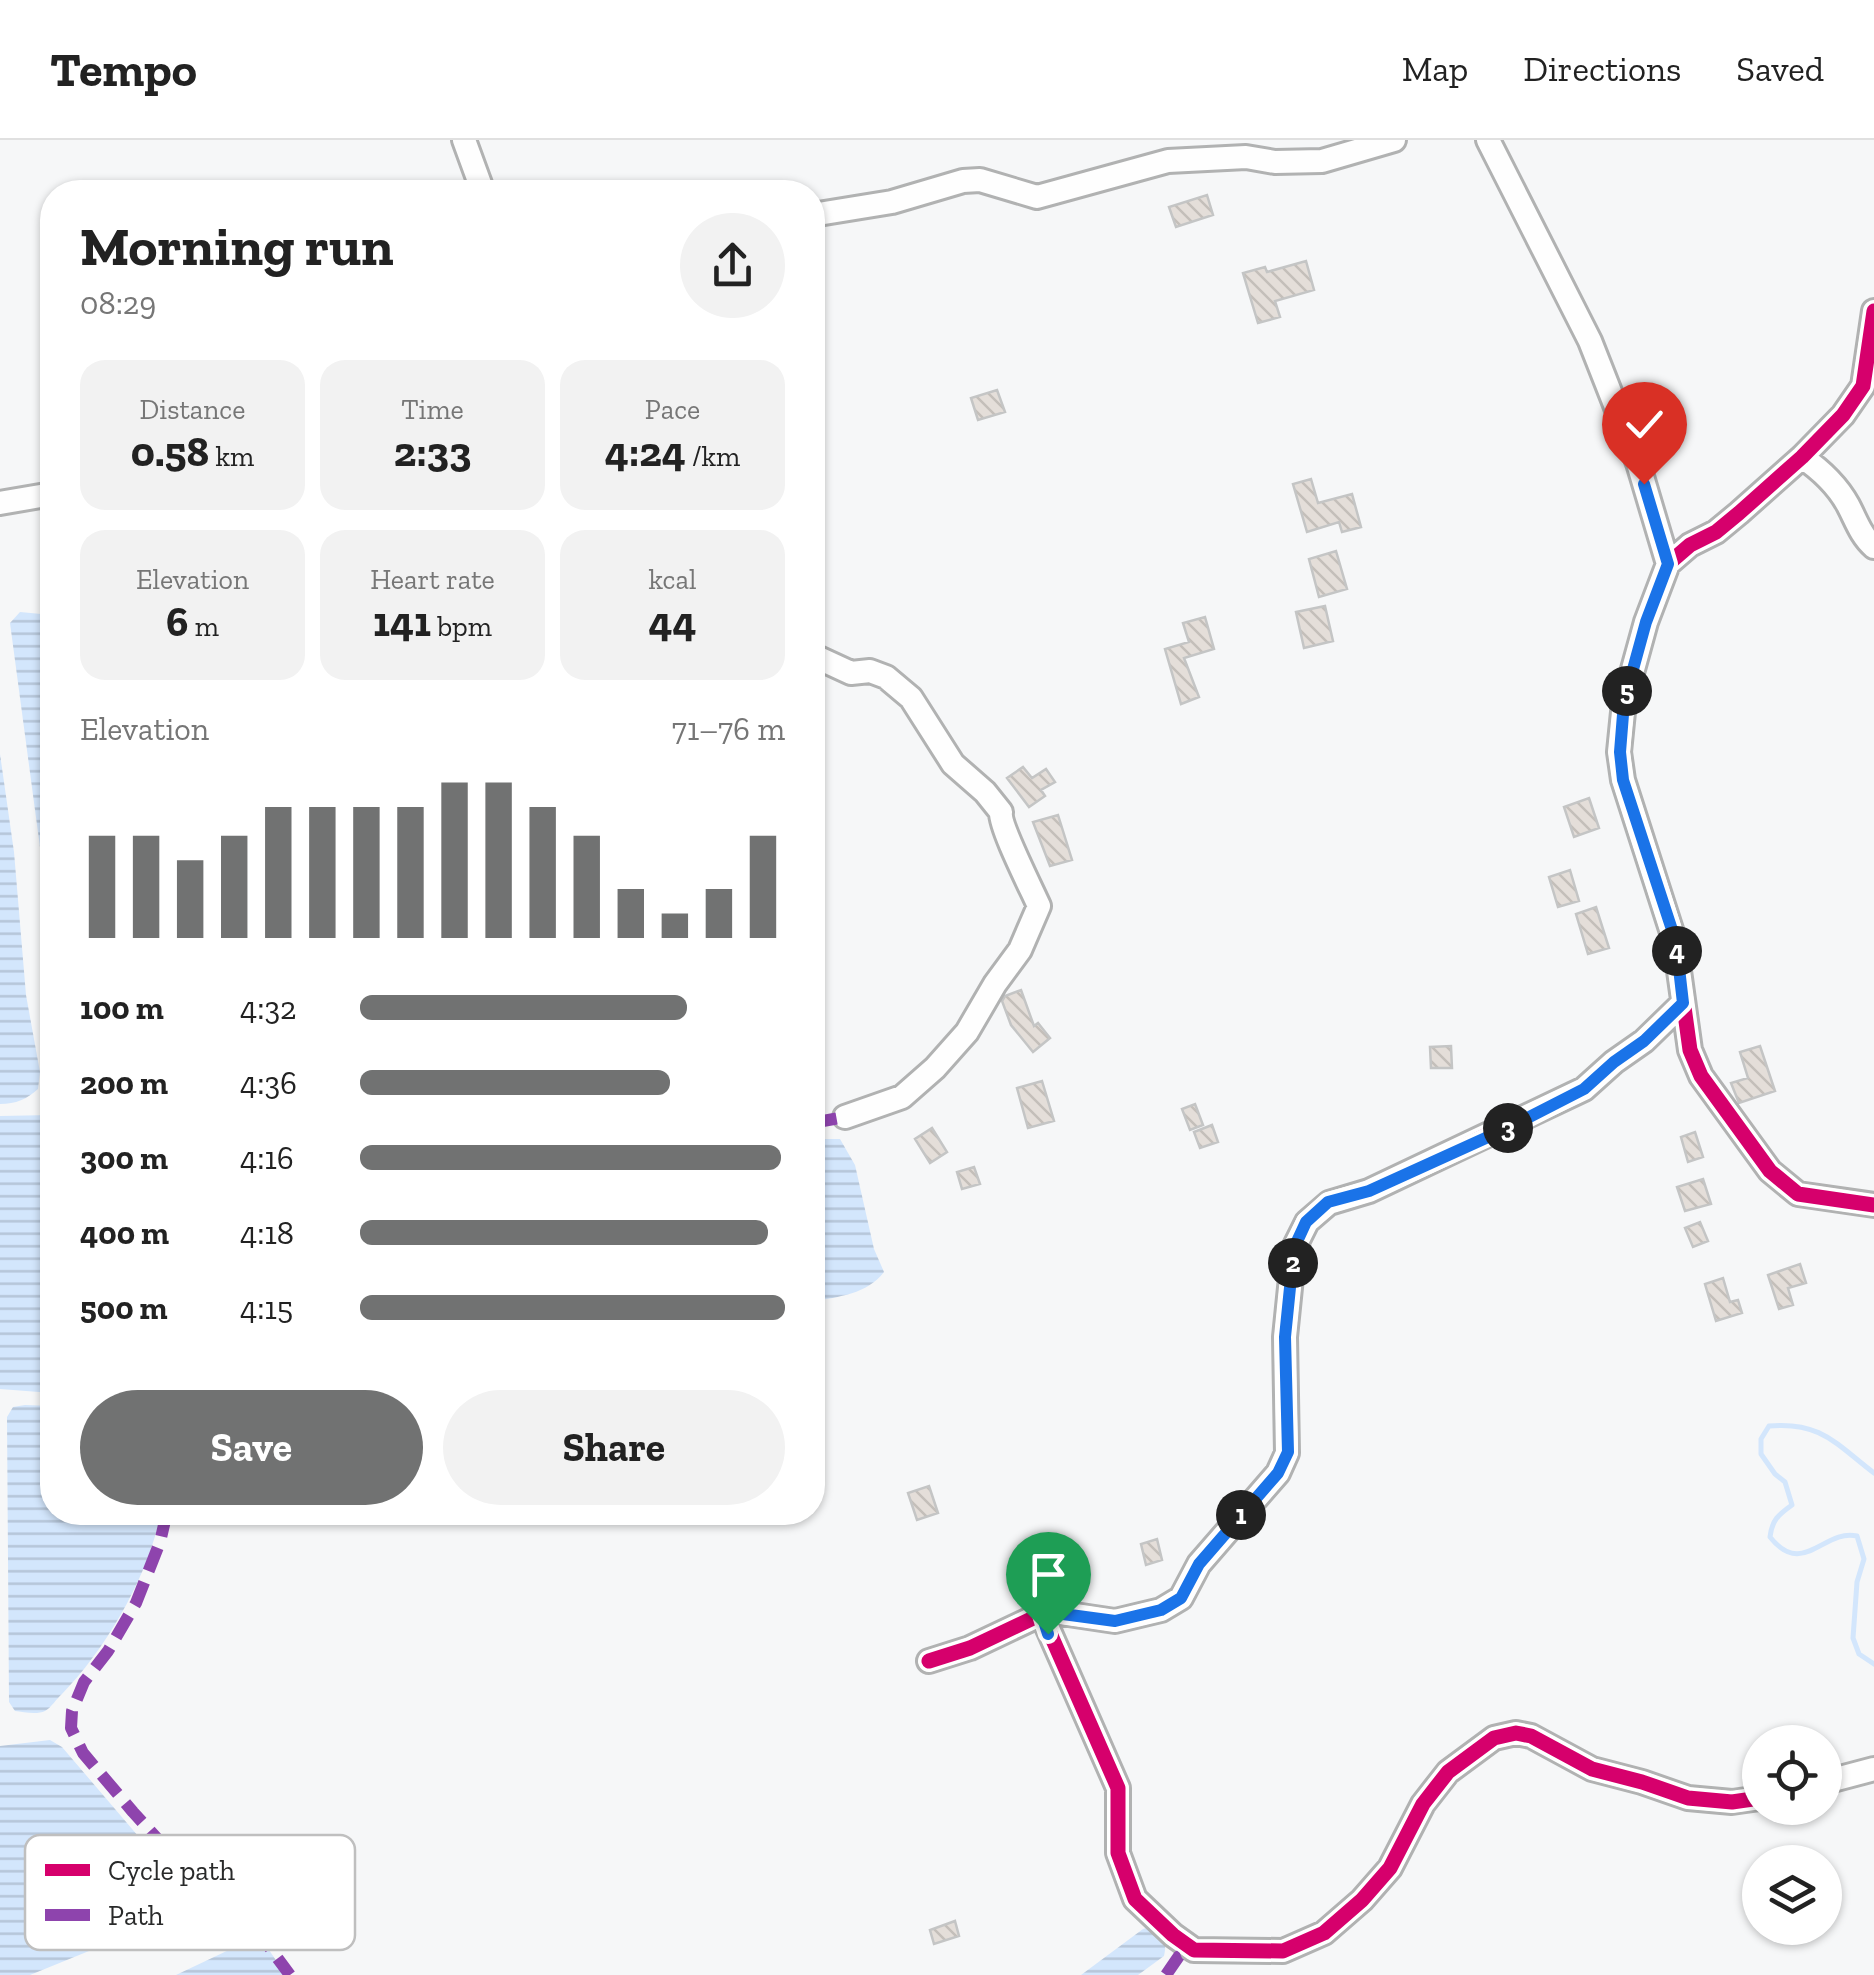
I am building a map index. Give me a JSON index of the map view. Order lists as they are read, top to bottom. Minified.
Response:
{"legend":["Cycle path","Path"],"page":{"header":"Tempo","nav":["Map","Directions","Saved"],"heading":["Morning run","08:29"],"stats":[["Distance","0.58 km"],["Time","2:33"],["Pace","4:24 /km"],["Elevation","6 m"],["Heart rate","141 bpm"],["kcal","44"]],"pins":["5","4","3","2","1"],"chart":["Elevation","71–76 m"],"list":[{"name":"100 m","note":"4:32"},{"name":"200 m","note":"4:36"},{"name":"300 m","note":"4:16"},{"name":"400 m","note":"4:18"},{"name":"500 m","note":"4:15"}],"buttons":["Save","Share"]}}
